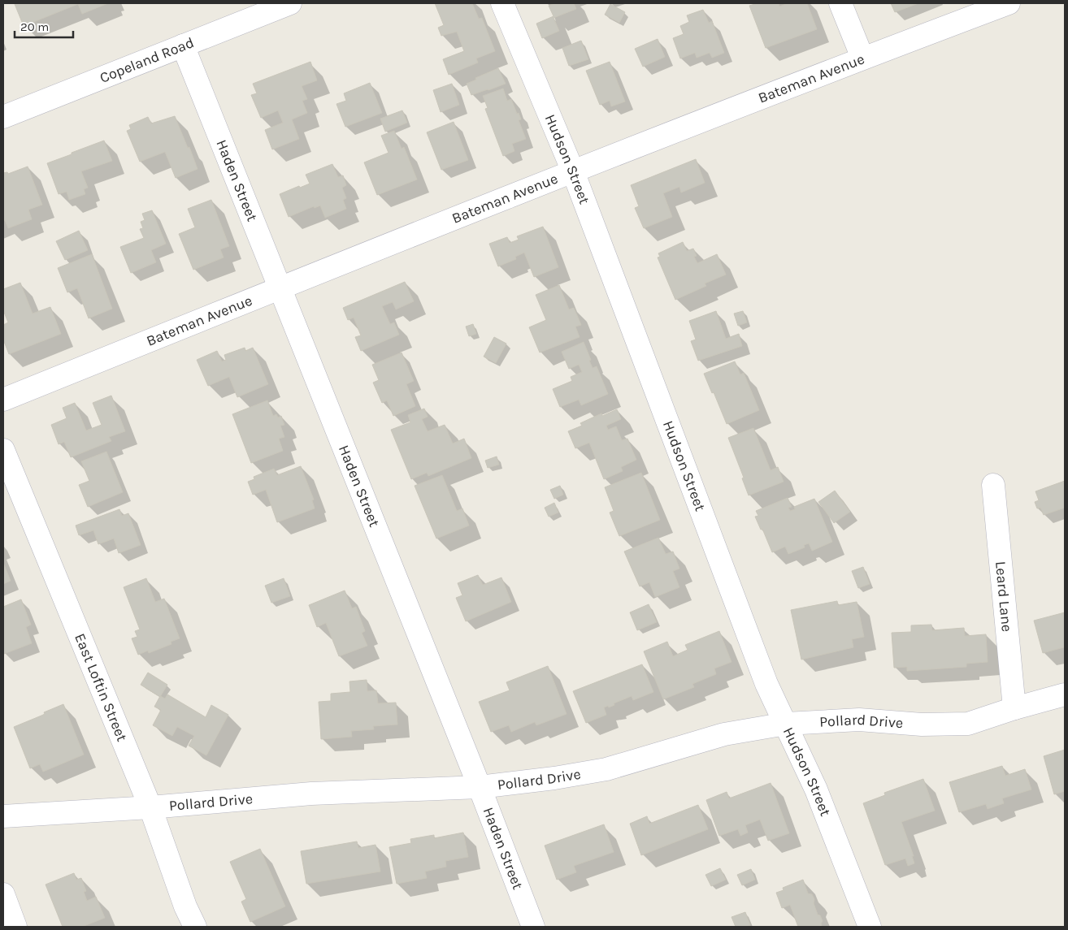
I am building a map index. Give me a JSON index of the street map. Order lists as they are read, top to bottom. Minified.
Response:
{"streets":{"street":["Copeland Road","Bateman Avenue","Hudson Street","Haden Street","Leard Lane","East Loftin Street","Pollard Drive"]},"crossings":[["Copeland Road","Haden Street"],["Bateman Avenue","Hudson Street"],["Bateman Avenue","Haden Street"],["Hudson Street","Pollard Drive"],["Haden Street","Pollard Drive"],["Leard Lane","Pollard Drive"],["East Loftin Street","Pollard Drive"]],"scale_bar":"20 m"}
